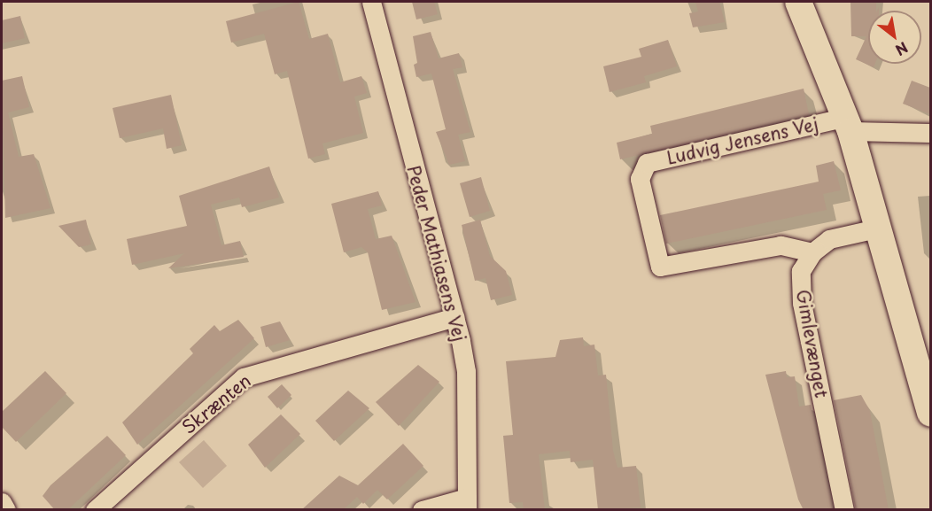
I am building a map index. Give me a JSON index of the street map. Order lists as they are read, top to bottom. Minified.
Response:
{"streets":{"street":["Ludvig Jensens Vej","Peder Mathiasens Vej","Gimlevænget","Skrænten"]},"crossings":[["Ludvig Jensens Vej","Gimlevænget"],["Peder Mathiasens Vej","Skrænten"]],"north":"bottom right"}
